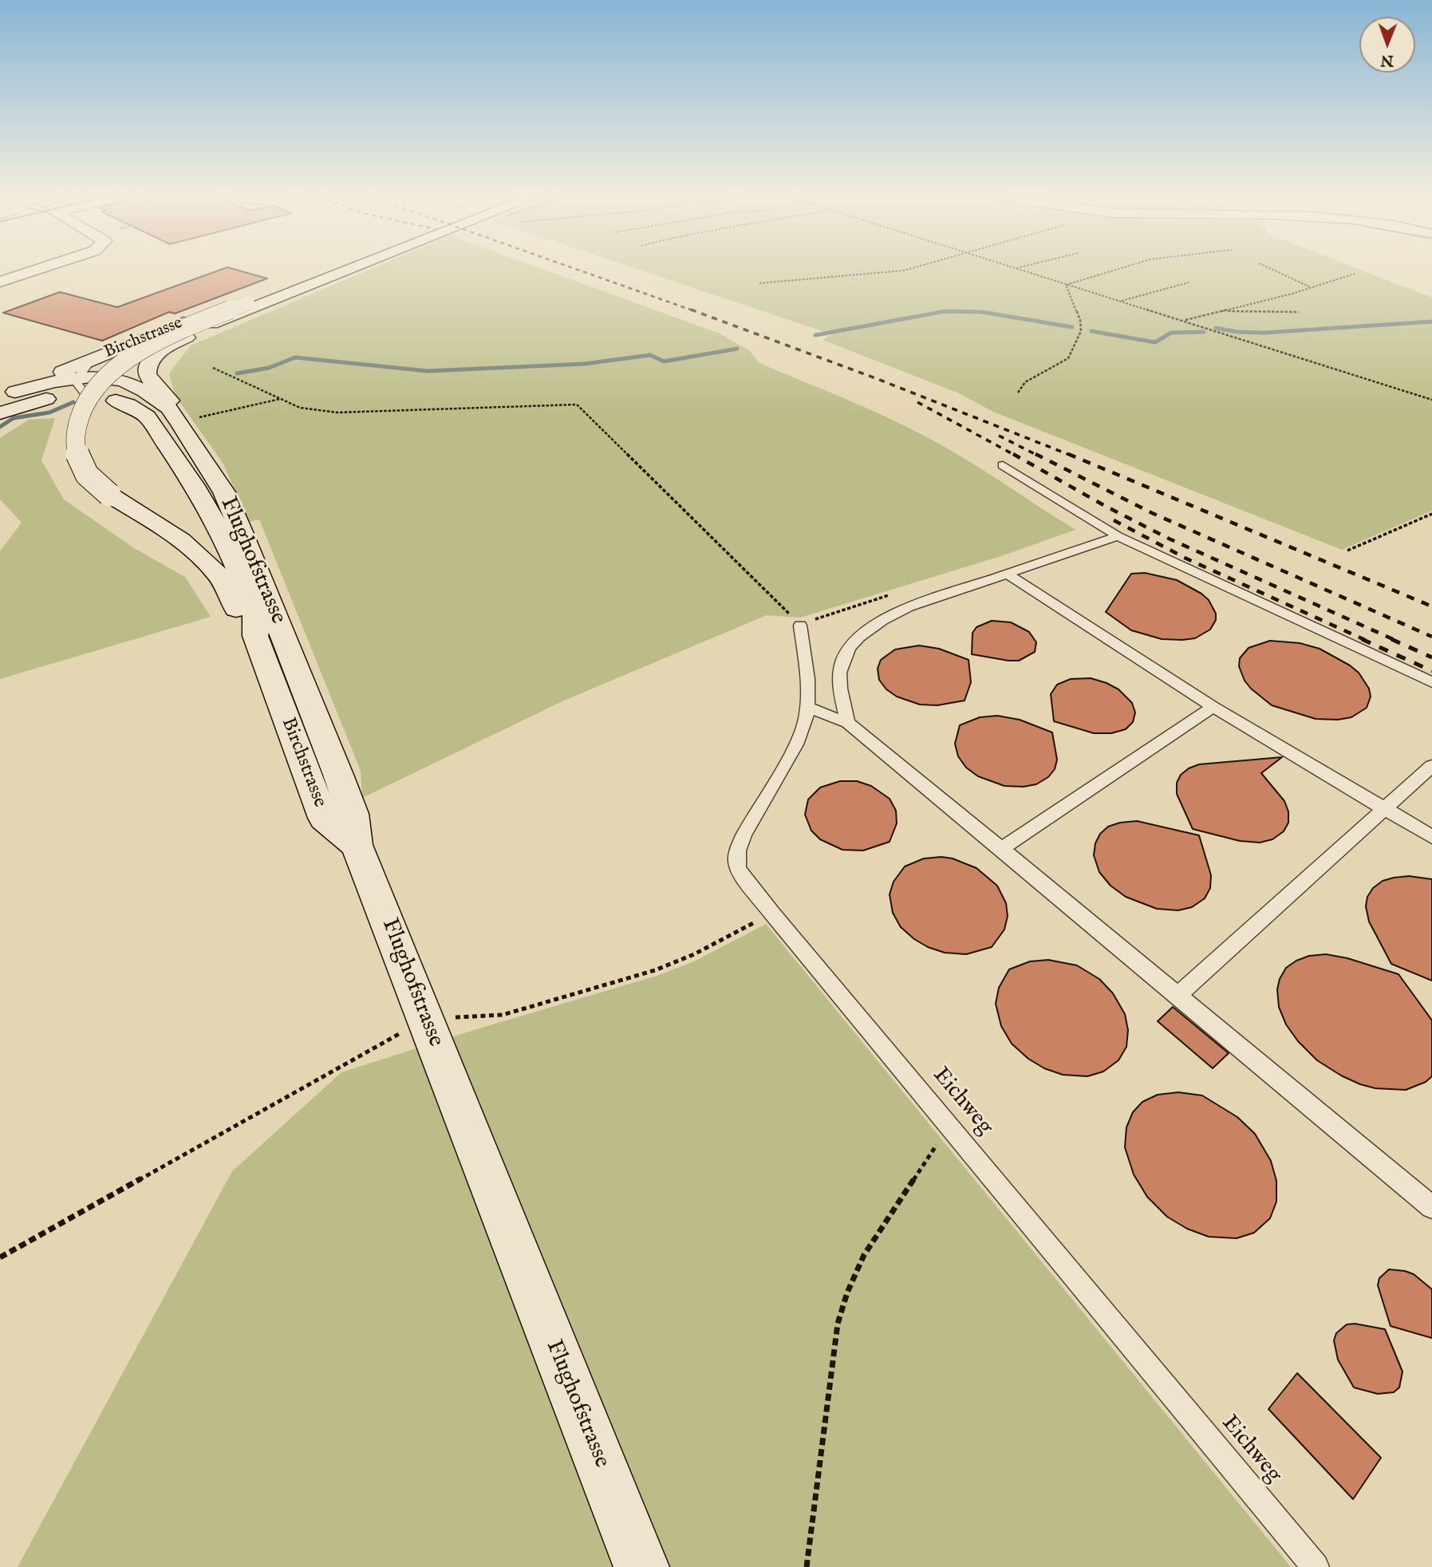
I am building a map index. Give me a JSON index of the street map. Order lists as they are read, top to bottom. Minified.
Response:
{"streets":{"main road":["Birchstrasse","Flughofstrasse"],"lane":["Eichweg"]},"crossings":[["Birchstrasse","Flughofstrasse"]],"north":"bottom"}
